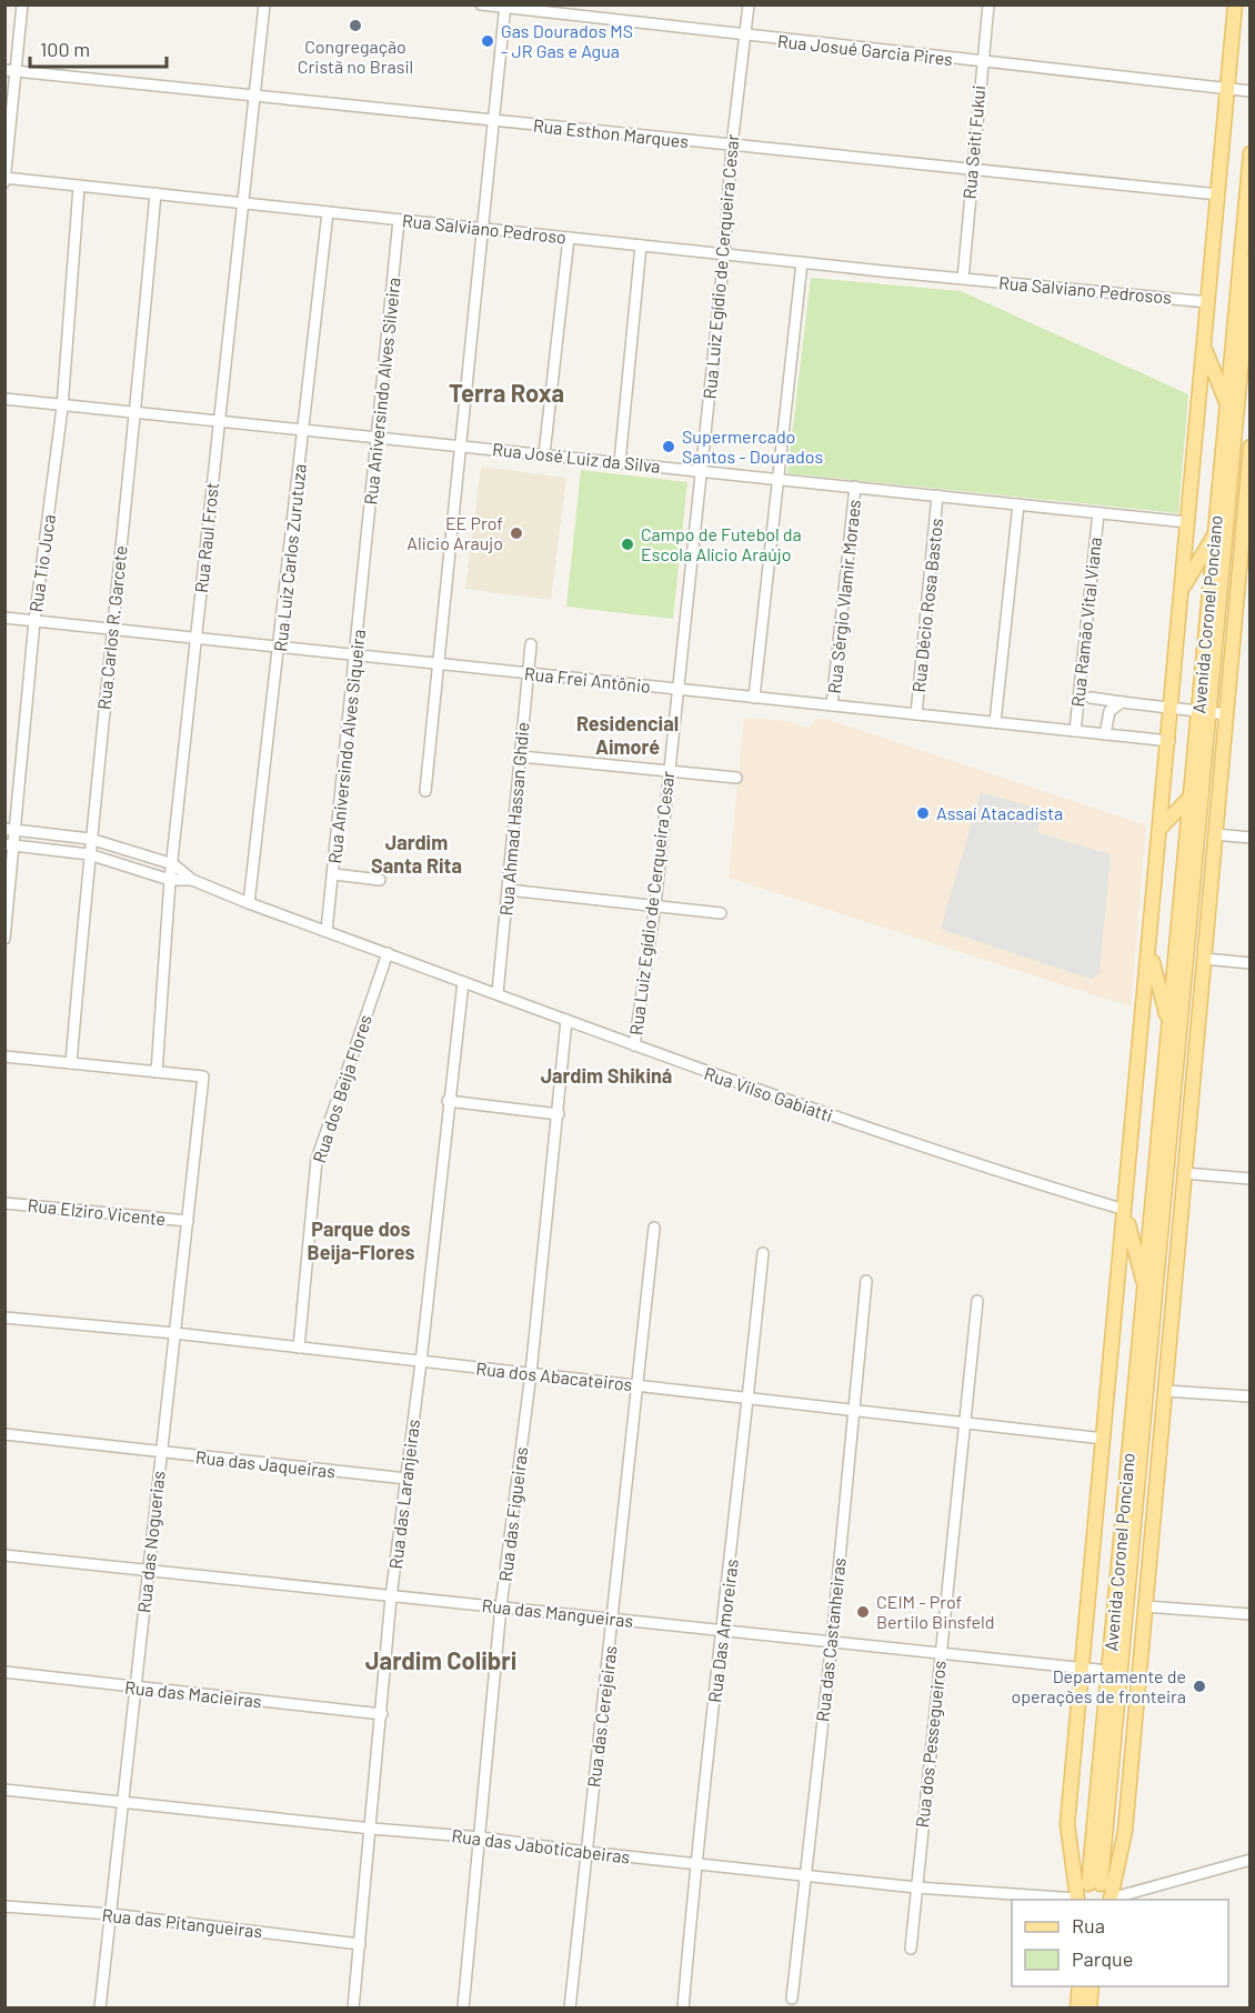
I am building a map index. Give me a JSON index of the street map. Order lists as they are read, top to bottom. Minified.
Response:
{"streets":{"main road":["Avenida Coronel Ponciano"],"street":["Rua Josué Garcia Pires","Rua Esthon Marques","Rua Seiti Fukui","Rua Salviano Pedroso","Rua Luiz Egídio de Cerqueira Cesar","Rua Salviano Pedrosos","Rua Aniversindo Alves Silveira","Rua José Luiz da Silva","Rua Raul Frost","Rua Luiz Carlos Zurutuza","Rua Tio Juca","Rua Sérgio Vlamir Moraes","Rua Décio Rosa Bastos","Rua Ramão Vital Viana","Rua Carlos R. Garcete","Rua Frei Antônio","Rua Aniversindo Alves Siqueira","Rua Ahmad Hassan Ghdie","Rua dos Beija Flores","Rua Vilso Gabiatti","Rua Elziro Vicente","Rua dos Abacateiros","Rua das Jaqueiras","Rua das Laranjeiras","Rua das Figueiras","Rua das Noguerias","Rua das Mangueiras","Rua Das Amoreiras","Rua das Castanheiras","Rua das Macieiras","Rua das Cerejeiras","Rua dos Pessegueiros","Rua das Jaboticabeiras","Rua das Pitangueiras"]},"crossings":[["Rua Josué Garcia Pires","Rua Seiti Fukui"],["Rua Josué Garcia Pires","Rua Luiz Egídio de Cerqueira Cesar"],["Rua Esthon Marques","Rua Seiti Fukui"],["Rua Esthon Marques","Rua Luiz Egídio de Cerqueira Cesar"],["Rua Esthon Marques","Rua Raul Frost"],["Rua Seiti Fukui","Rua Salviano Pedroso"],["Rua Seiti Fukui","Rua Salviano Pedrosos"],["Rua Salviano Pedroso","Rua Luiz Egídio de Cerqueira Cesar"],["Rua Salviano Pedroso","Rua Salviano Pedrosos"],["Rua Salviano Pedroso","Rua Aniversindo Alves Silveira"],["Rua Salviano Pedroso","Rua Raul Frost"],["Rua Salviano Pedroso","Rua Luiz Carlos Zurutuza"],["Rua Salviano Pedroso","Rua Tio Juca"],["Rua Salviano Pedroso","Rua Carlos R. Garcete"],["Rua Luiz Egídio de Cerqueira Cesar","Rua José Luiz da Silva"],["Rua Luiz Egídio de Cerqueira Cesar","Rua Frei Antônio"],["Rua Luiz Egídio de Cerqueira Cesar","Rua Vilso Gabiatti"],["Rua Aniversindo Alves Silveira","Rua José Luiz da Silva"],["Rua Aniversindo Alves Silveira","Rua Aniversindo Alves Siqueira"],["Rua José Luiz da Silva","Rua Raul Frost"],["Rua José Luiz da Silva","Rua Luiz Carlos Zurutuza"],["Rua José Luiz da Silva","Rua Tio Juca"],["Rua José Luiz da Silva","Rua Sérgio Vlamir Moraes"],["Rua José Luiz da Silva","Rua Décio Rosa Bastos"],["Rua José Luiz da Silva","Rua Ramão Vital Viana"],["Rua José Luiz da Silva","Rua Carlos R. Garcete"],["Rua Raul Frost","Rua Frei Antônio"],["Rua Raul Frost","Rua Vilso Gabiatti"],["Rua Raul Frost","Rua das Noguerias"],["Rua Luiz Carlos Zurutuza","Rua Frei Antônio"],["Rua Luiz Carlos Zurutuza","Rua Vilso Gabiatti"],["Rua Tio Juca","Rua Frei Antônio"],["Rua Tio Juca","Rua Vilso Gabiatti"],["Rua Sérgio Vlamir Moraes","Rua Frei Antônio"],["Rua Décio Rosa Bastos","Rua Frei Antônio"],["Avenida Coronel Ponciano","Rua das Mangueiras"],["Rua Ramão Vital Viana","Rua Frei Antônio"],["Rua Carlos R. Garcete","Rua Frei Antônio"],["Rua Carlos R. Garcete","Rua Vilso Gabiatti"],["Rua Frei Antônio","Rua Aniversindo Alves Siqueira"],["Rua Frei Antônio","Rua Ahmad Hassan Ghdie"],["Rua Aniversindo Alves Siqueira","Rua Vilso Gabiatti"],["Rua Ahmad Hassan Ghdie","Rua Vilso Gabiatti"],["Rua dos Beija Flores","Rua Vilso Gabiatti"],["Rua dos Beija Flores","Rua dos Abacateiros"],["Rua Vilso Gabiatti","Rua das Laranjeiras"],["Rua Vilso Gabiatti","Rua das Figueiras"],["Rua Elziro Vicente","Rua das Noguerias"],["Rua dos Abacateiros","Rua das Laranjeiras"],["Rua dos Abacateiros","Rua das Figueiras"],["Rua dos Abacateiros","Rua das Noguerias"],["Rua dos Abacateiros","Rua Das Amoreiras"],["Rua dos Abacateiros","Rua das Castanheiras"],["Rua dos Abacateiros","Rua das Cerejeiras"],["Rua dos Abacateiros","Rua dos Pessegueiros"],["Rua das Jaqueiras","Rua das Laranjeiras"],["Rua das Jaqueiras","Rua das Noguerias"],["Rua das Laranjeiras","Rua das Mangueiras"],["Rua das Laranjeiras","Rua das Macieiras"],["Rua das Laranjeiras","Rua das Jaboticabeiras"],["Rua das Laranjeiras","Rua das Pitangueiras"],["Rua das Figueiras","Rua das Mangueiras"],["Rua das Figueiras","Rua das Jaboticabeiras"],["Rua das Noguerias","Rua das Mangueiras"],["Rua das Noguerias","Rua das Macieiras"],["Rua das Noguerias","Rua das Jaboticabeiras"],["Rua das Noguerias","Rua das Pitangueiras"],["Rua das Mangueiras","Rua Das Amoreiras"],["Rua das Mangueiras","Rua das Castanheiras"],["Rua das Mangueiras","Rua das Cerejeiras"],["Rua das Mangueiras","Rua dos Pessegueiros"],["Rua Das Amoreiras","Rua das Jaboticabeiras"],["Rua das Castanheiras","Rua das Jaboticabeiras"],["Rua das Cerejeiras","Rua das Jaboticabeiras"],["Rua dos Pessegueiros","Rua das Jaboticabeiras"]],"districts":["Terra Roxa","Residencial Aimoré","Jardim Santa Rita","Jardim Shikiná","Parque dos Beija-Flores","Jardim Colibri"],"places":["Congregação Cristã no Brasil","Gas Dourados MS - JR Gas e Agua","Supermercado Santos - Dourados","EE Prof Alicio Araujo","Campo de Futebol da Escola Alício Araújo","Assaí Atacadista","CEIM - Prof Bertilo Binsfeld","Departamente de operações de fronteira"],"legend":["Rua","Parque"],"scale_bar":"100 m"}
